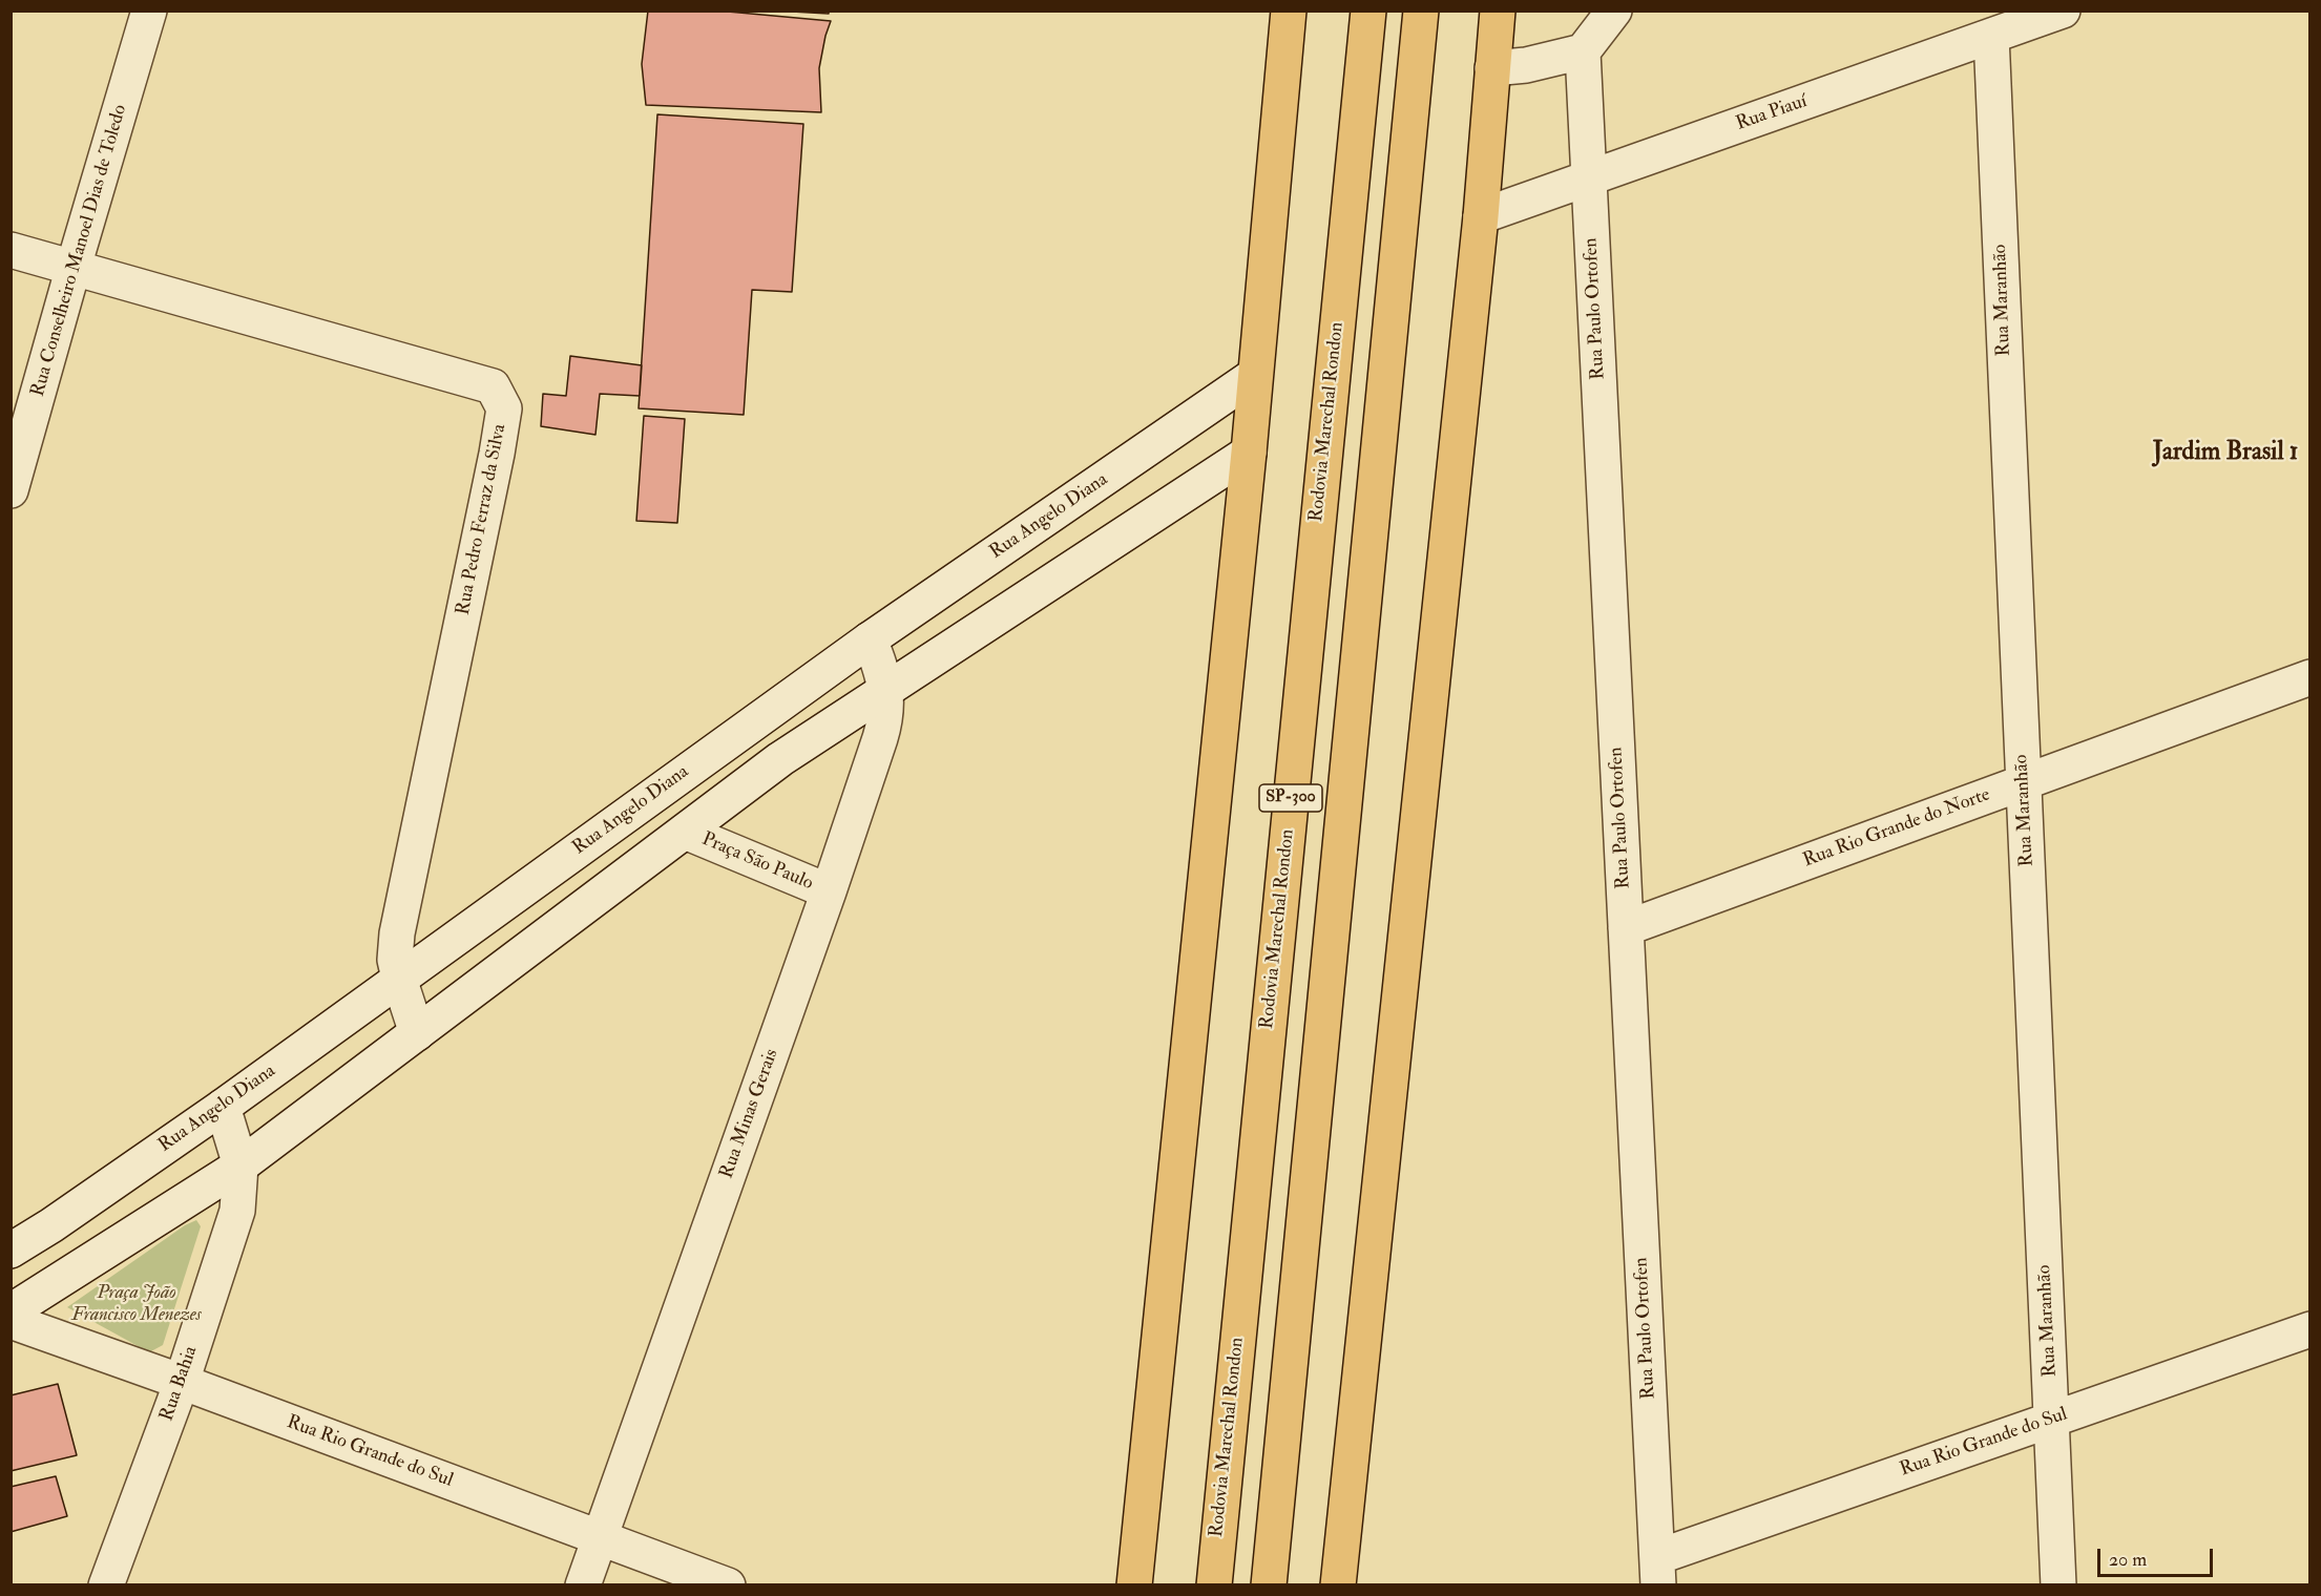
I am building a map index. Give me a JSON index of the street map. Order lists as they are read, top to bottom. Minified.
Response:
{"streets":{"main road":["Rodovia Marechal Rondon","SP-300"],"street":["Rua Piauí","Rua Conselheiro Manoel Dias de Toledo","Rua Maranhão","Rua Paulo Ortofen","Rua Angelo Diana","Rua Pedro Ferraz da Silva","Rua Rio Grande do Norte","Praça São Paulo","Rua Minas Gerais","Rua Bahia","Rua Rio Grande do Sul"]},"crossings":[["Rua Piauí","Rua Maranhão"],["Rua Piauí","Rua Paulo Ortofen"],["Rua Conselheiro Manoel Dias de Toledo","Rua Pedro Ferraz da Silva"],["Rua Maranhão","Rua Rio Grande do Norte"],["Rua Maranhão","Rua Rio Grande do Sul"],["Rua Paulo Ortofen","Rua Rio Grande do Norte"],["Rua Paulo Ortofen","Rua Rio Grande do Sul"],["Rua Angelo Diana","Rua Pedro Ferraz da Silva"],["Rua Angelo Diana","Rua Minas Gerais"],["Rua Angelo Diana","Rua Bahia"],["Praça São Paulo","Rua Minas Gerais"],["Rua Minas Gerais","Rua Rio Grande do Sul"],["Rua Bahia","Rua Rio Grande do Sul"]],"districts":["Jardim Brasil 1"],"parks":["Praça João Francisco Menezes"],"scale_bar":"20 m"}
